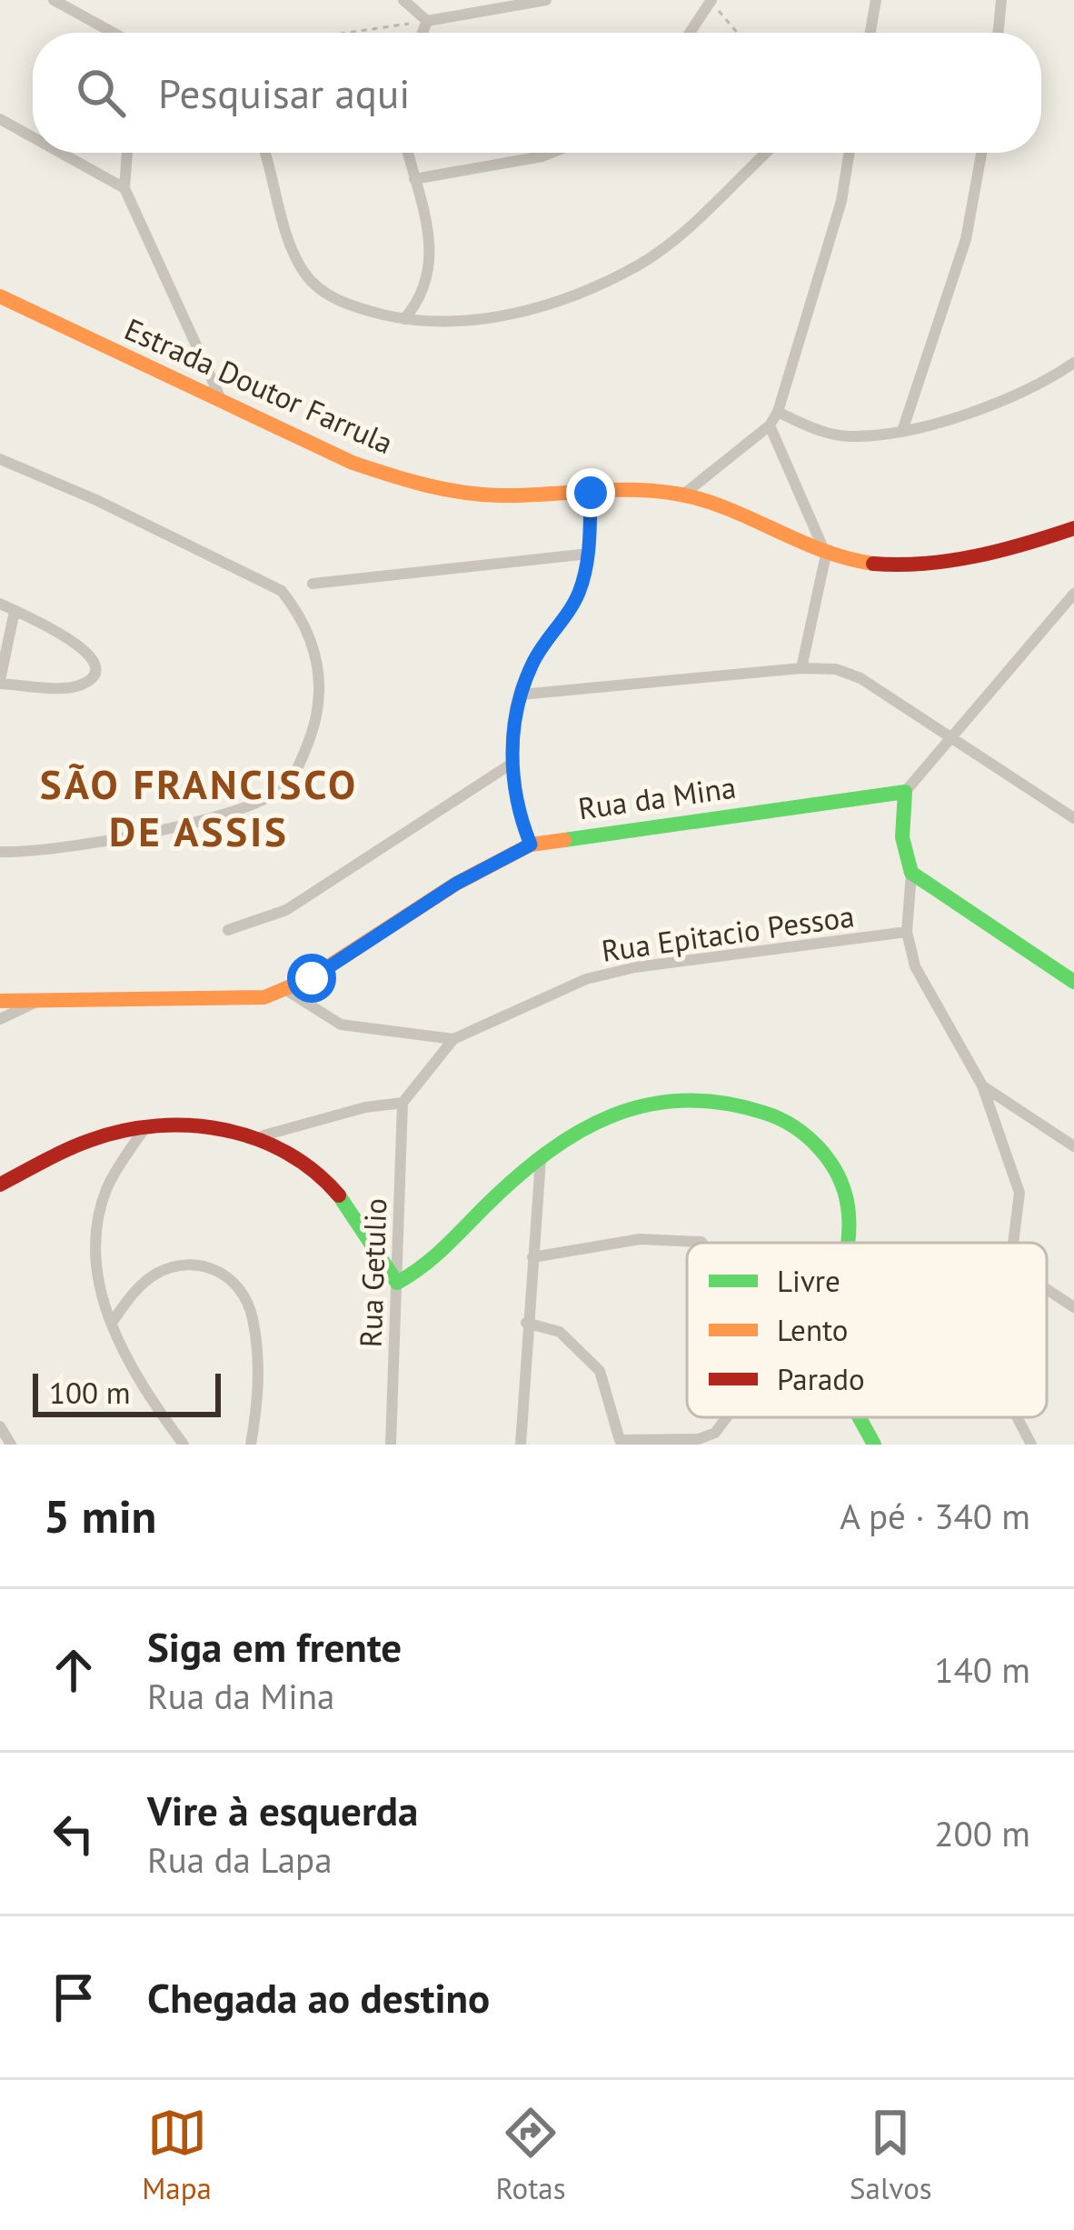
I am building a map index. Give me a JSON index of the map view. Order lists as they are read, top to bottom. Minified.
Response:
{"streets":{"street":["Estrada Doutor Farrula","Rua da Mina","Rua Epitacio Pessoa","Rua Getulio"]},"crossings":[["Rua Epitacio Pessoa","Rua Getulio"]],"districts":["SÃO FRANCISCO DE ASSIS"],"legend":["Livre","Lento","Parado"],"scale_bar":"100 m","page":{"search":"Pesquisar aqui","scale":"100 m","heading":["5 min","A pé · 340 m"],"list":[["Siga em frente","Rua da Mina","140 m"],["Vire à esquerda","Rua da Lapa","200 m"],"Chegada ao destino"],"nav":["Mapa","Rotas","Salvos"]}}
